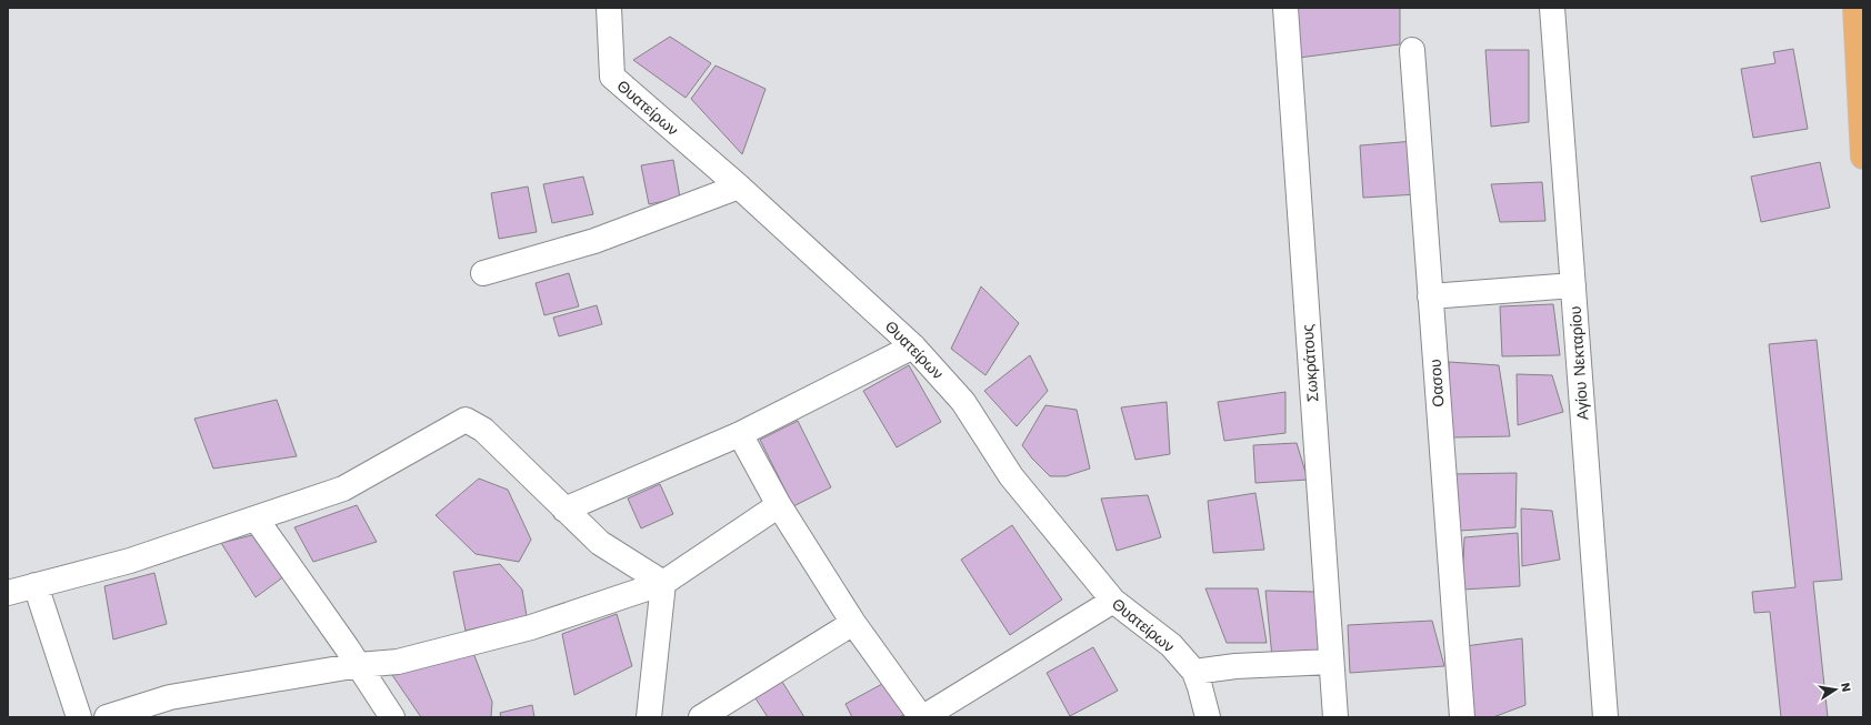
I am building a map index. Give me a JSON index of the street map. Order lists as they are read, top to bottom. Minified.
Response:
{"streets":{"street":["Θυατείρων","Σωκράτους","Αγίου Νεκταρίου","Οασου"]},"north":"right"}
